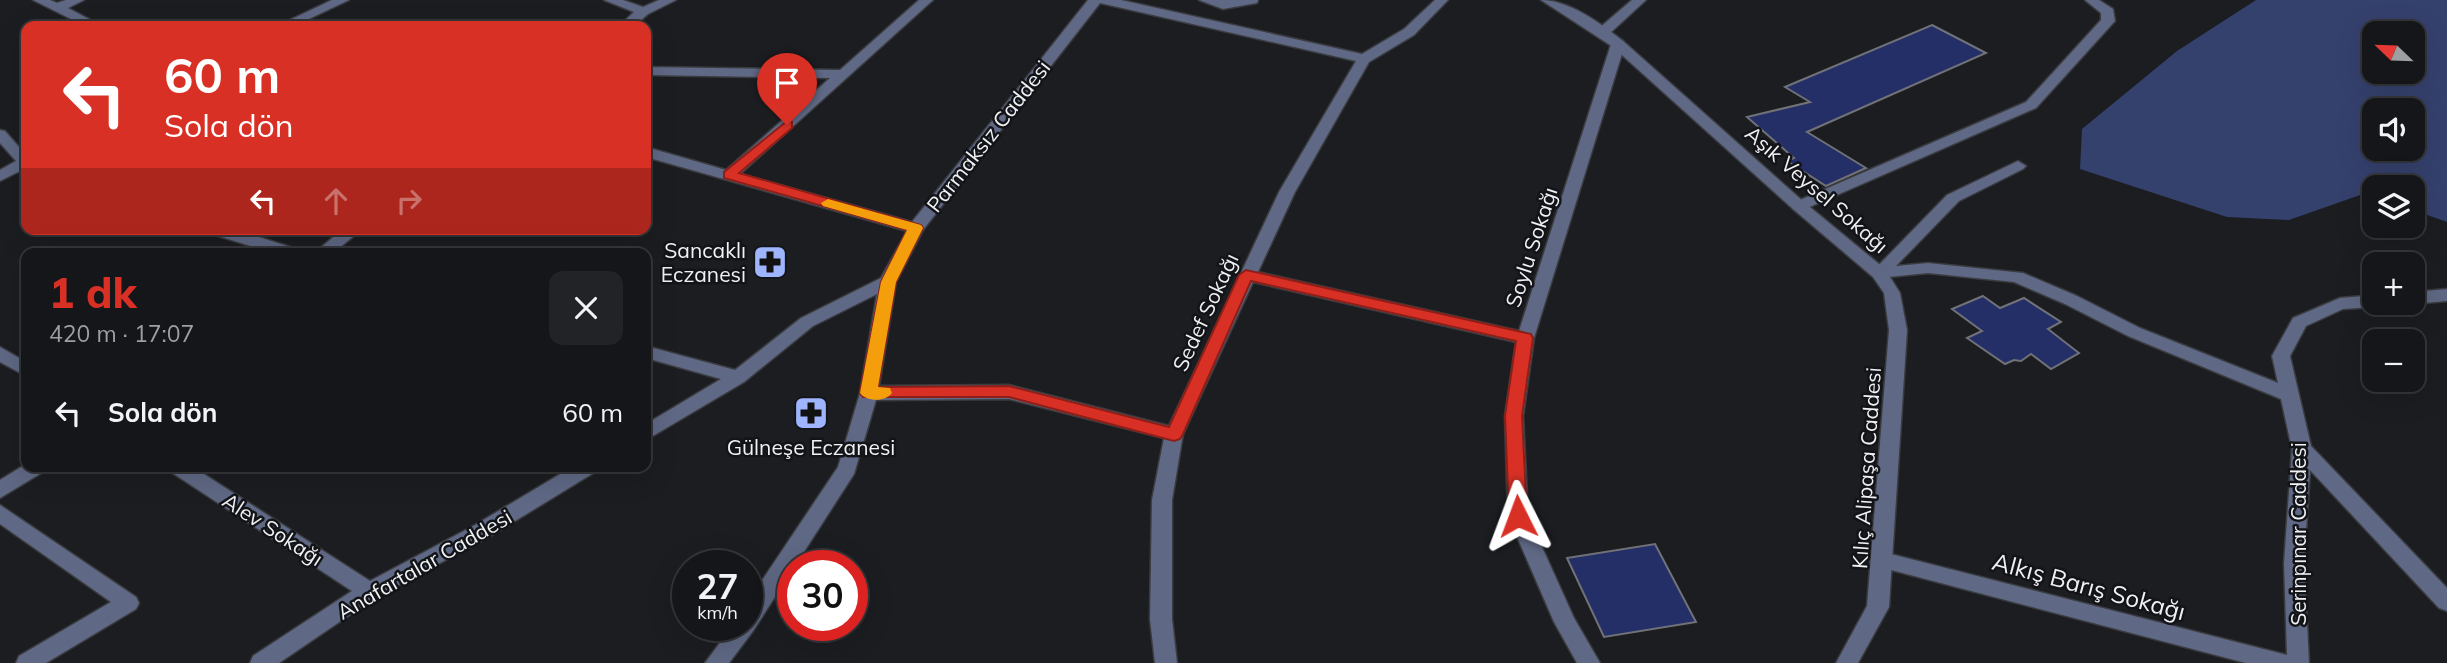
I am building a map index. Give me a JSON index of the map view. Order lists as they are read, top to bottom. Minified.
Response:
{"streets":{"street":["Parmaksız Caddesi","Aşık Veysel Sokağı","Soylu Sokağı","Sedef Sokağı","Kılıç Alipaşa Caddesi","Alev Sokağı","Serinpınar Caddesi","Anafartalar Caddesi","Alkış Barış Sokağı"]},"crossings":[["Aşık Veysel Sokağı","Soylu Sokağı"],["Aşık Veysel Sokağı","Kılıç Alipaşa Caddesi"],["Aşık Veysel Sokağı","Serinpınar Caddesi"],["Kılıç Alipaşa Caddesi","Alkış Barış Sokağı"],["Alev Sokağı","Anafartalar Caddesi"]],"places":{"pharmacy":["Sancaklı Eczanesi","Gülneşe Eczanesi"]},"north":"top left","page":{"map_buttons":["+","−"],"turn":["60 m","Sola dön"],"heading":["1 dk","420 m · 17:07"],"list":[{"name":"Sola dön","value":"60 m"}],"speed":"27 km/h","limit":"30"}}
